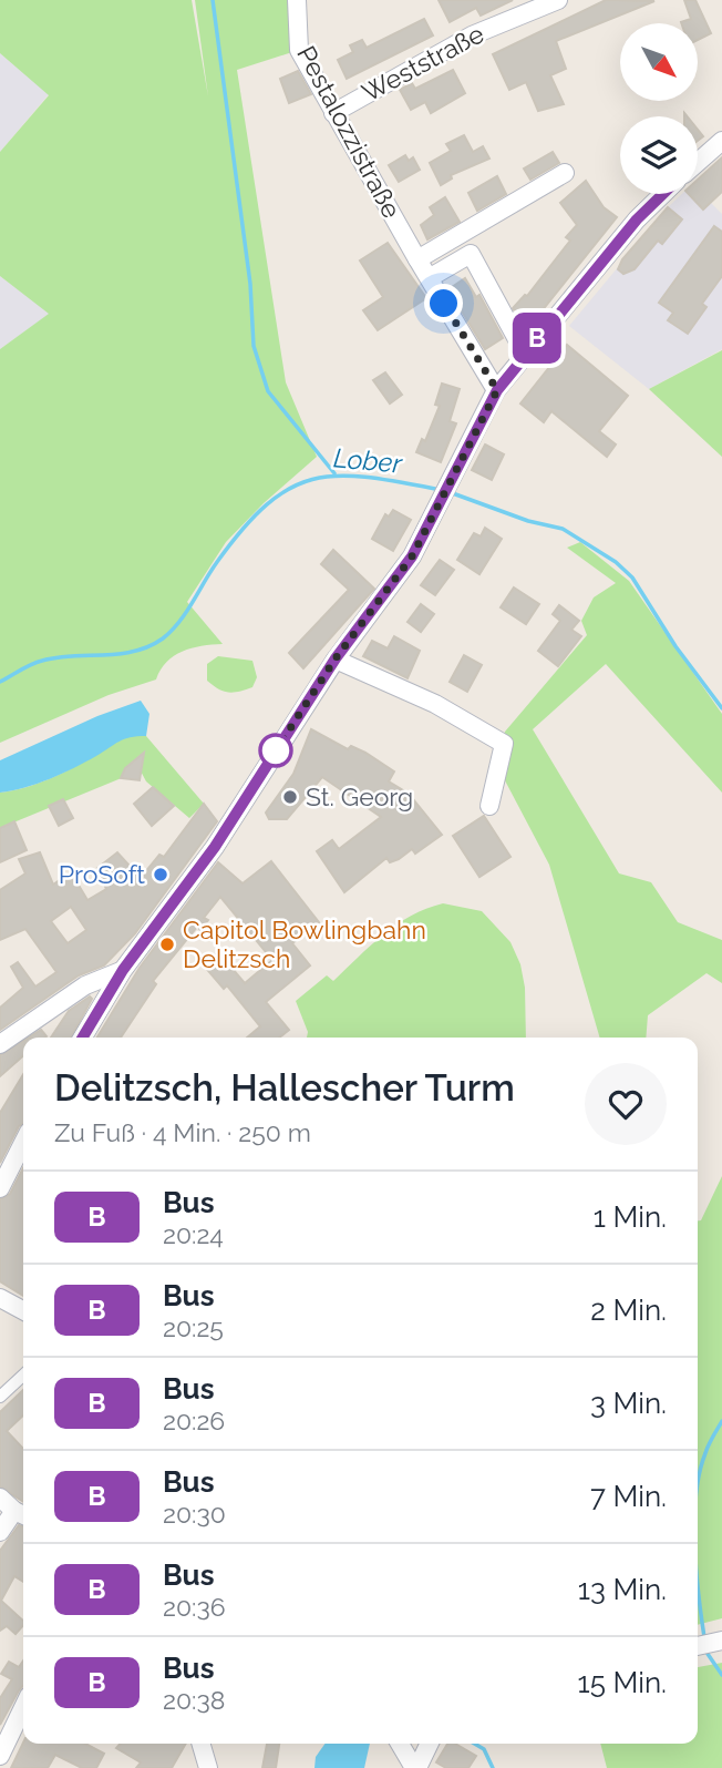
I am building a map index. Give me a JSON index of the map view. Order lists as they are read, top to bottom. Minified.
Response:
{"streets":{"street":["Weststraße","Pestalozzistraße"]},"crossings":[["Weststraße","Pestalozzistraße"]],"water":["Lober"],"places":["St. Georg","ProSoft","Capitol Bowlingbahn Delitzsch"],"lines":["bus line B"],"north":"bottom right","page":{"on_map":"B","heading":["Delitzsch, Hallescher Turm","Zu Fuß · 4 Min. · 250 m"],"list":[{"mark":"B","name":"Bus","note":"20:24","value":"1 Min."},{"mark":"B","name":"Bus","note":"20:25","value":"2 Min."},{"mark":"B","name":"Bus","note":"20:26","value":"3 Min."},{"mark":"B","name":"Bus","note":"20:30","value":"7 Min."},{"mark":"B","name":"Bus","note":"20:36","value":"13 Min."},{"mark":"B","name":"Bus","note":"20:38","value":"15 Min."}]}}
